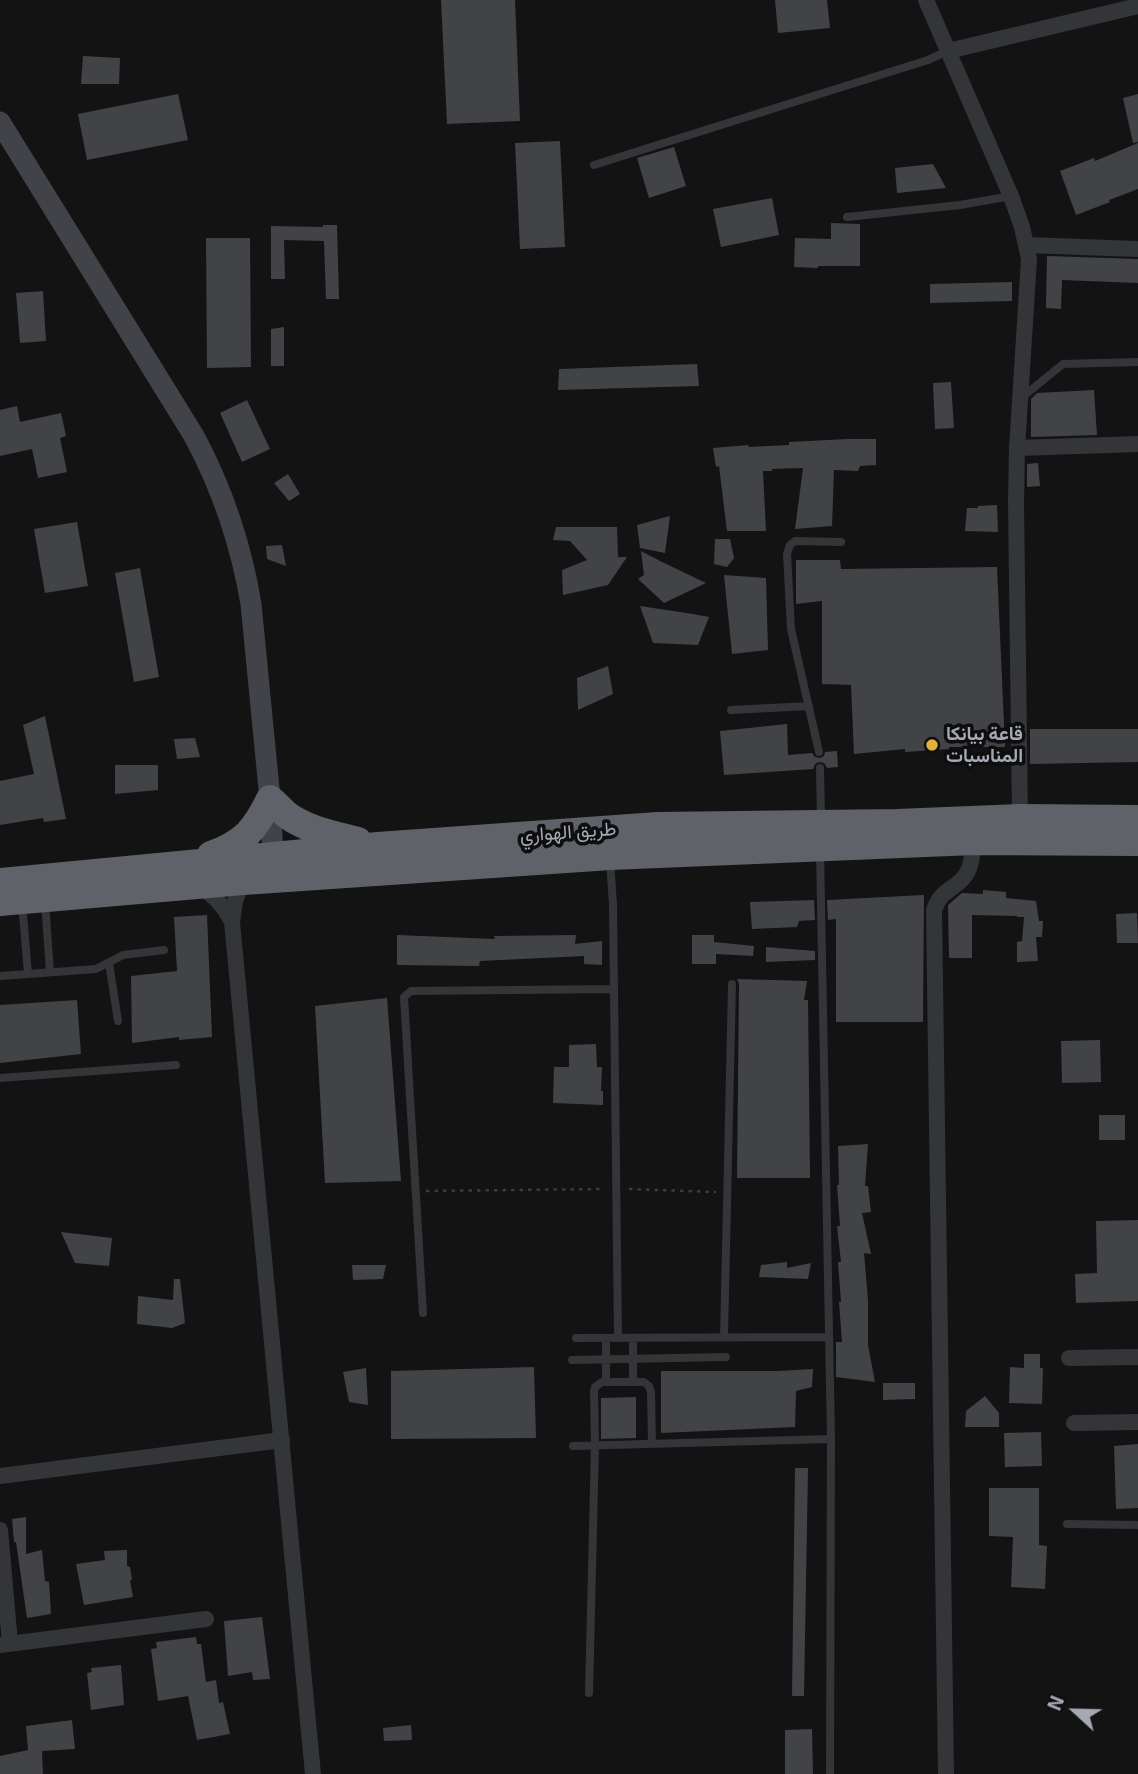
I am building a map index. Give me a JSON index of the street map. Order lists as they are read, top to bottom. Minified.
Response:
{"streets":{"highway":["طريق الهواري"]},"places":["قاعة بيانكا المناسبات"],"north":"left"}
